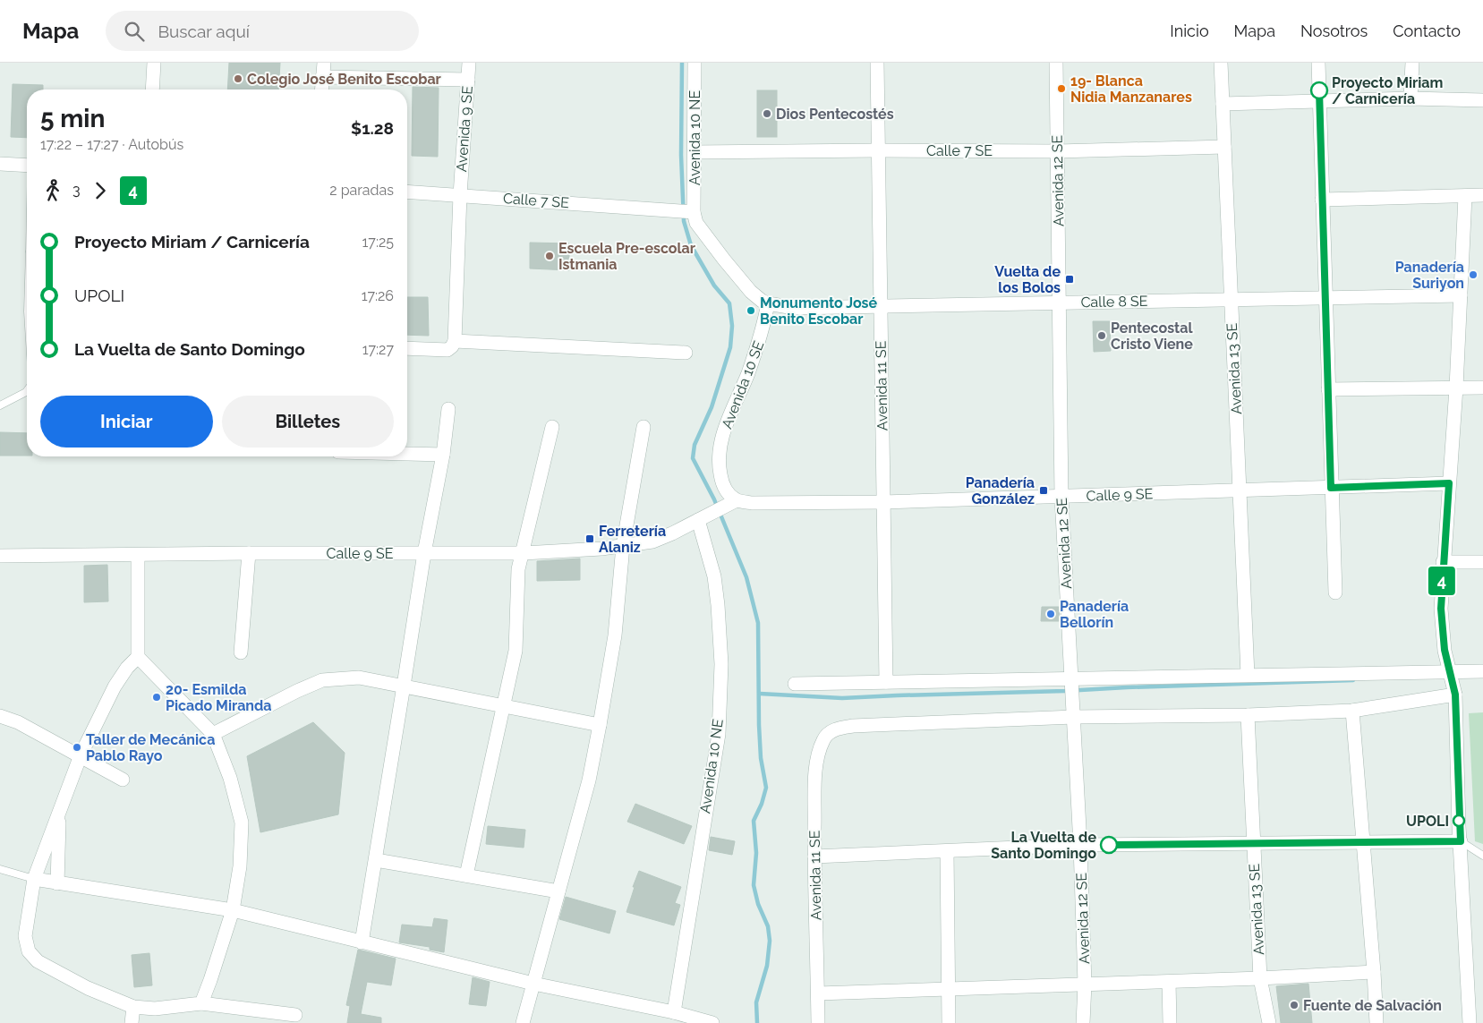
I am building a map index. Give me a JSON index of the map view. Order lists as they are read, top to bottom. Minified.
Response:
{"streets":{"street":["Avenida 9 SE","Avenida 10 NE","Calle 7 SE","Avenida 12 SE","Calle 8 SE","Avenida 13 SE","Avenida 10 SE","Avenida 11 SE","Calle 9 SE"]},"crossings":[["Avenida 9 SE","Calle 7 SE"],["Avenida 10 NE","Calle 7 SE"],["Avenida 10 NE","Calle 9 SE"],["Calle 7 SE","Avenida 12 SE"],["Calle 7 SE","Avenida 13 SE"],["Calle 7 SE","Avenida 11 SE"],["Avenida 12 SE","Calle 8 SE"],["Avenida 12 SE","Avenida 11 SE"],["Avenida 12 SE","Calle 9 SE"],["Calle 8 SE","Avenida 13 SE"],["Calle 8 SE","Avenida 10 SE"],["Calle 8 SE","Avenida 11 SE"],["Avenida 13 SE","Calle 9 SE"],["Avenida 10 SE","Calle 9 SE"],["Avenida 11 SE","Calle 9 SE"]],"places":{"other":["Colegio José Benito Escobar","19- Blanca Nidia Manzanares","Proyecto Miriam / Carnicería","Dios Pentecostés","Escuela Pre-escolar Istmania","Panadería Suriyon","Monumento José Benito Escobar","Pentecostal Cristo Viene","Panadería Bellorín","20- Esmilda Picado Miranda","Taller de Mecánica Pablo Rayo","UPOLI","La Vuelta de Santo Domingo","Fuente de Salvación"],"transit":["Vuelta de los Bolos","Panadería González","Ferretería Alaniz"]},"lines":["bus line 4"],"page":{"header":"Mapa","search":"Buscar aquí","nav":["Inicio","Mapa","Nosotros","Contacto"],"on_map":"4","heading":["5 min","17:22 – 17:27 · Autobús","$1.28"],"legs":["3","4","2 paradas"],"list":[{"name":"Proyecto Miriam / Carnicería","value":"17:25"},{"name":"UPOLI","value":"17:26"},{"name":"La Vuelta de Santo Domingo","value":"17:27"}],"buttons":["Iniciar","Billetes"]}}
